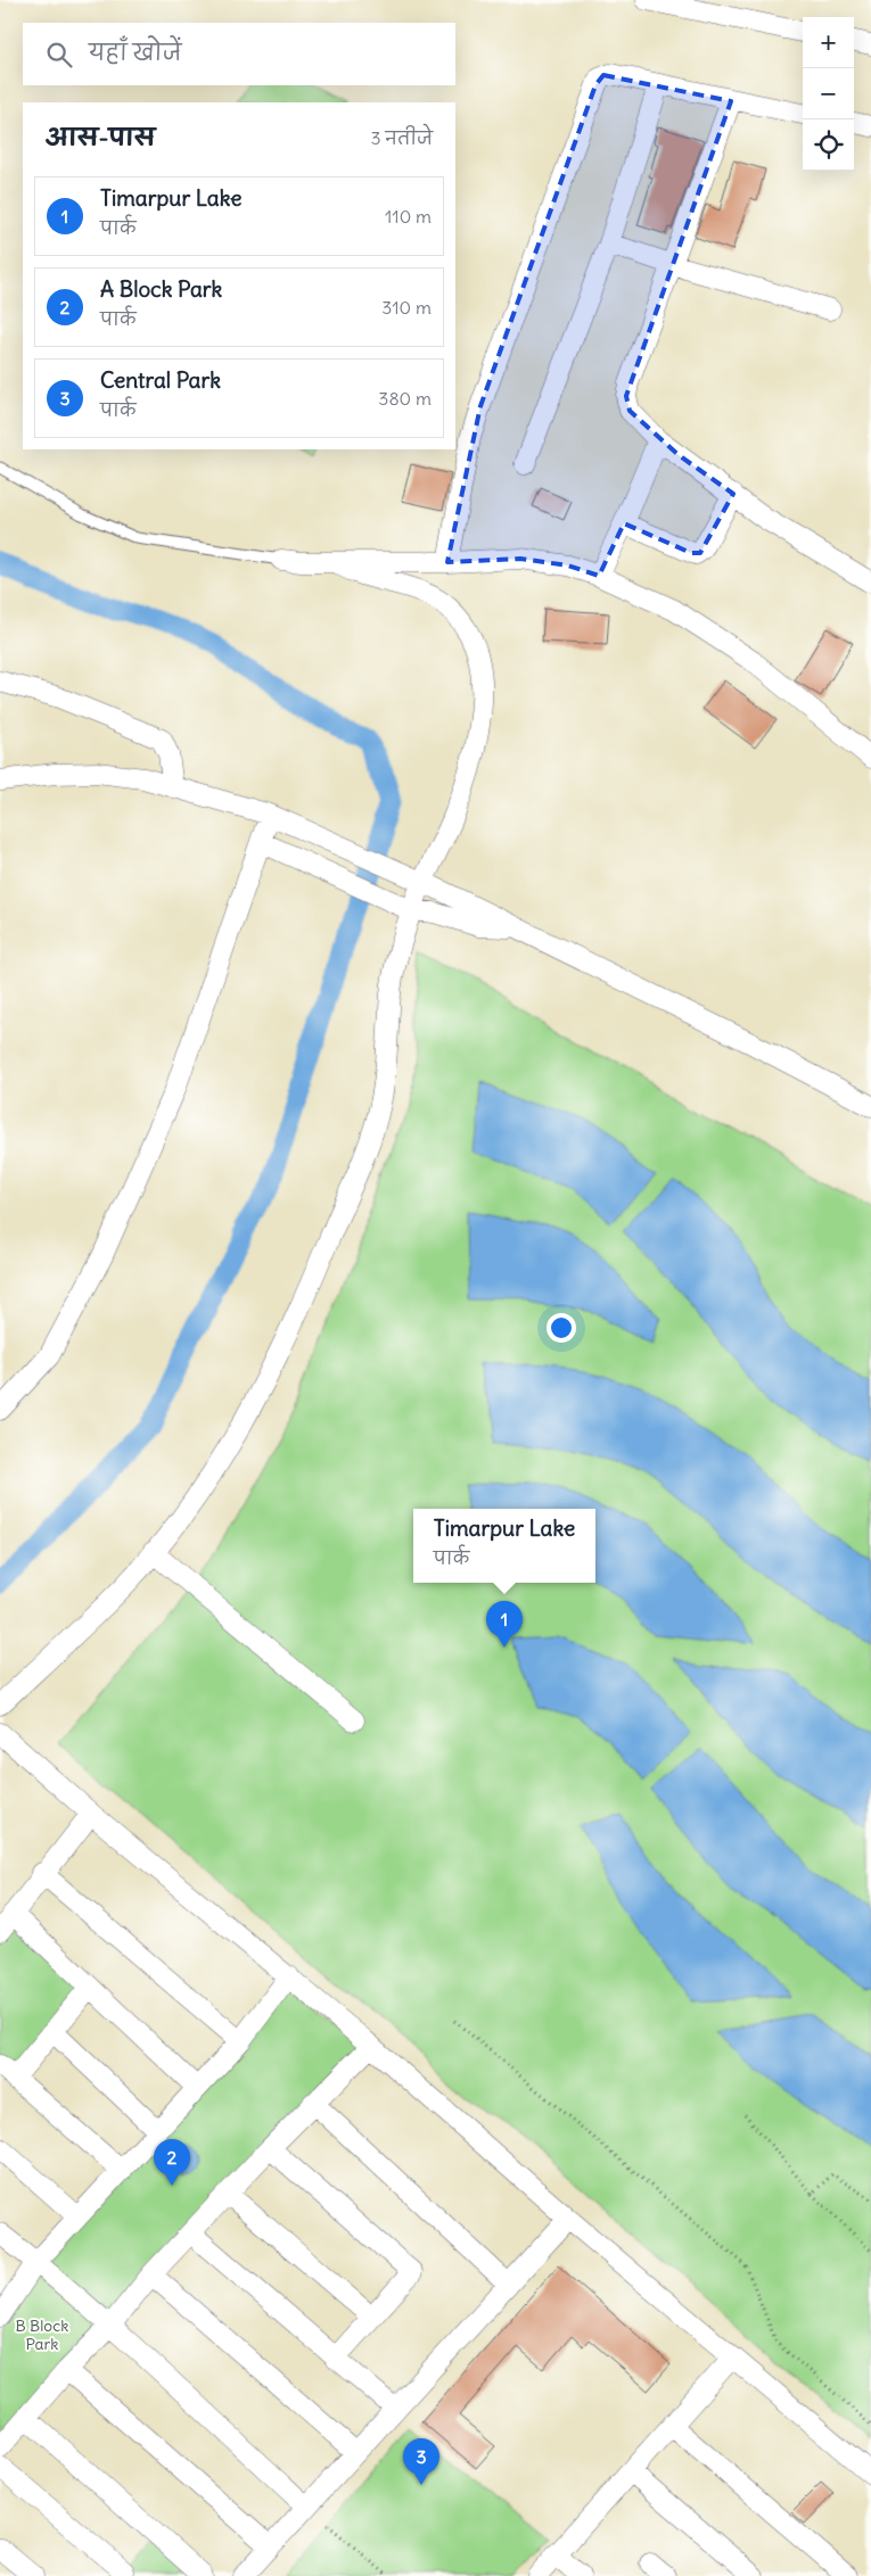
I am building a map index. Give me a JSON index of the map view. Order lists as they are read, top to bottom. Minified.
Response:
{"parks":["B Block Park"],"page":{"map_buttons":["+","−"],"search":"यहाँ खोजें","heading":["आस-पास","3 नतीजे"],"list":[{"mark":"1","name":"Timarpur Lake","note":"पार्क","value":"110 m"},{"mark":"2","name":"A Block Park","note":"पार्क","value":"310 m"},{"mark":"3","name":"Central Park","note":"पार्क","value":"380 m"}],"popup":["Timarpur Lake","पार्क"],"pins":["1","2","3"]}}
